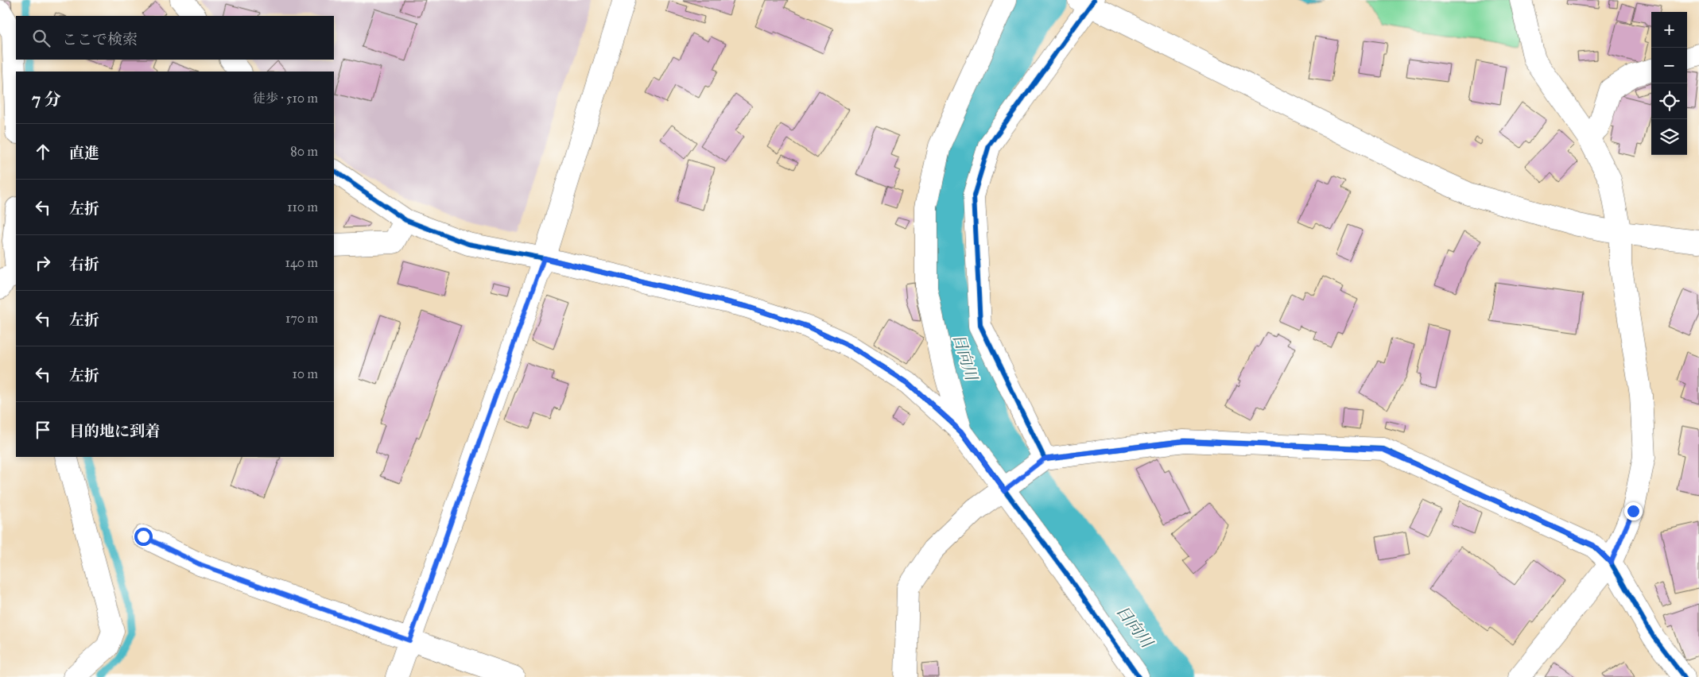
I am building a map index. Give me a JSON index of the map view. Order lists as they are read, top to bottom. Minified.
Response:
{"water":["日向川"],"page":{"map_buttons":["+","−"],"search":"ここで検索","heading":["7 分","徒歩 · 510 m"],"list":[["直進","80 m"],["左折","110 m"],["右折","140 m"],["左折","170 m"],["左折","10 m"],"目的地に到着"]}}
